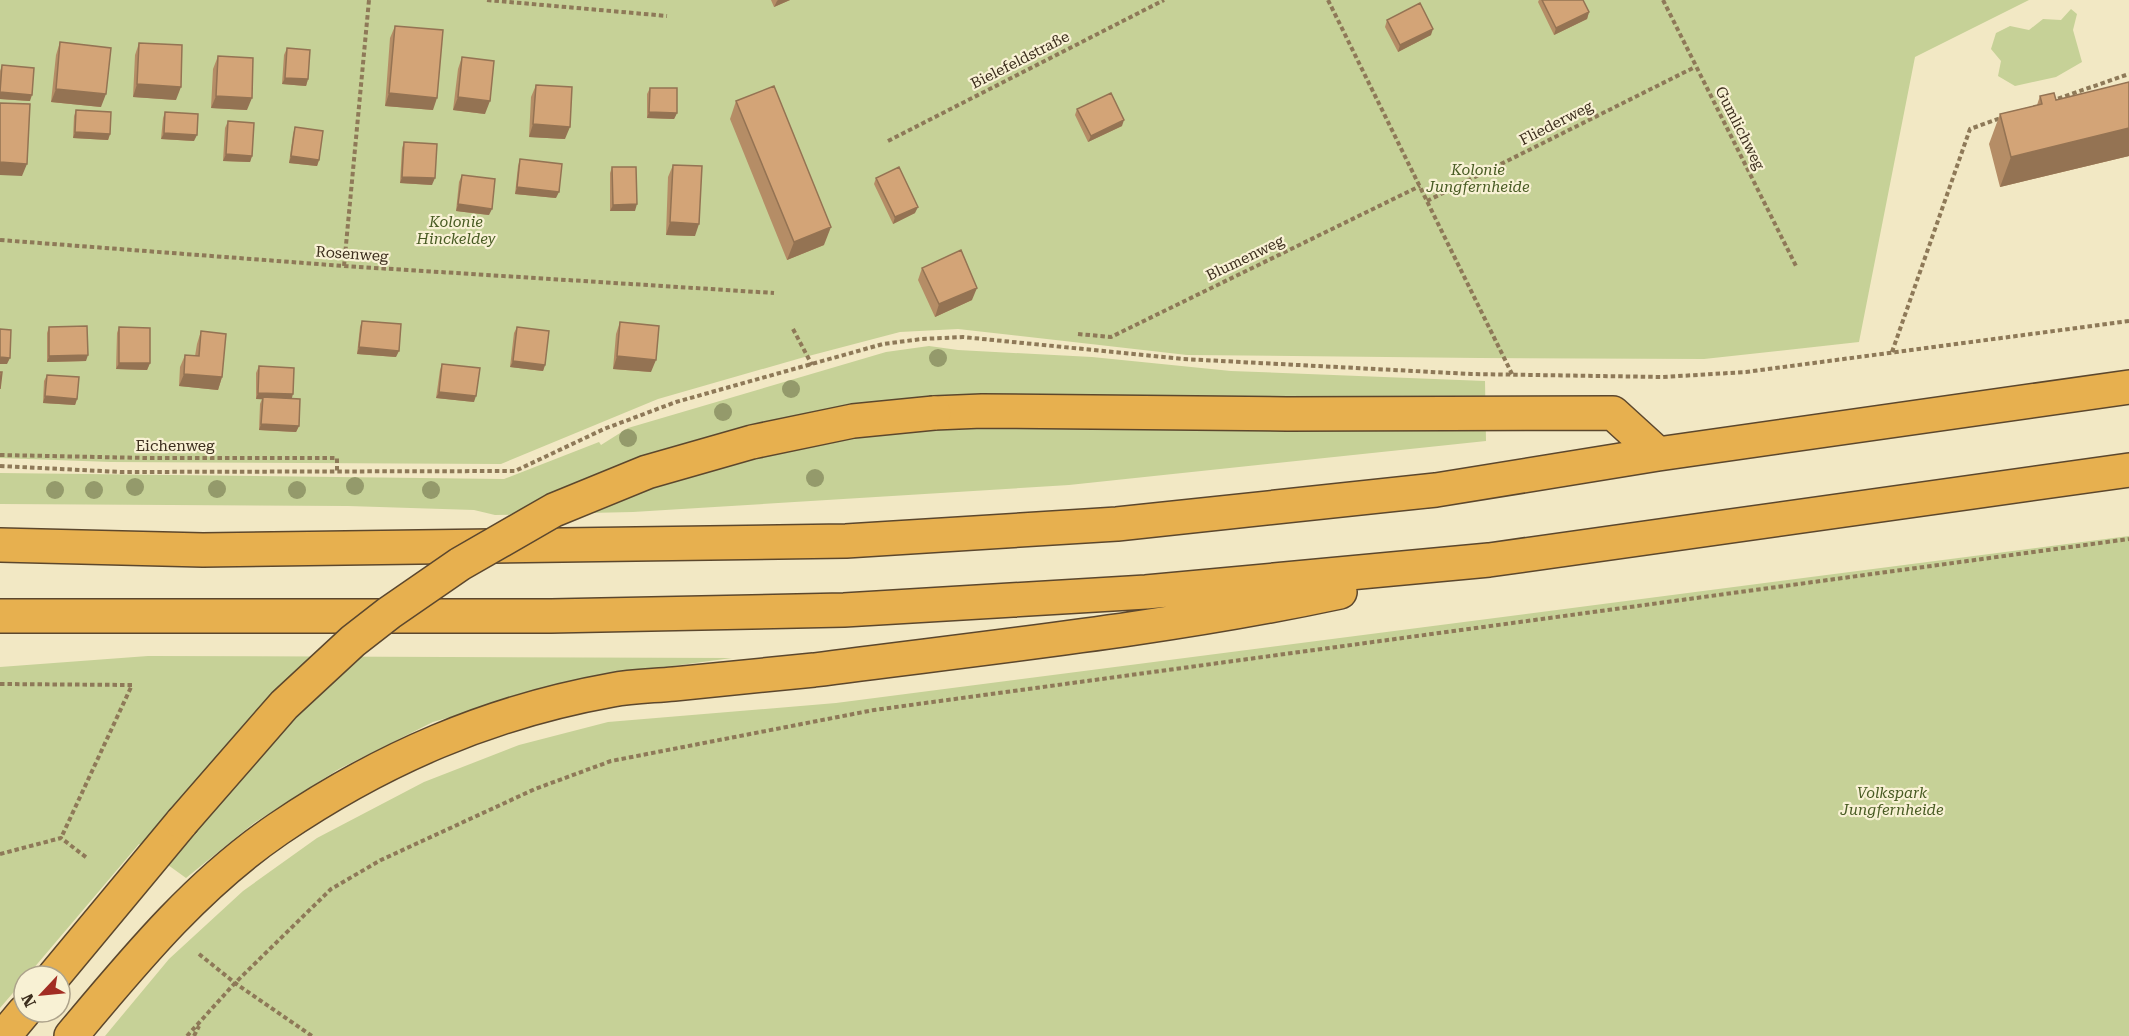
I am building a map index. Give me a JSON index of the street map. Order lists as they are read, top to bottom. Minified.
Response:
{"streets":{"path":["Bielefeldstraße","Fliederweg","Gumlichweg","Rosenweg","Blumenweg","Eichenweg"]},"crossings":[["Fliederweg","Gumlichweg"]],"parks":["Kolonie Jungfernheide","Kolonie Hinckeldey","Volkspark Jungfernheide"],"north":"bottom left"}
